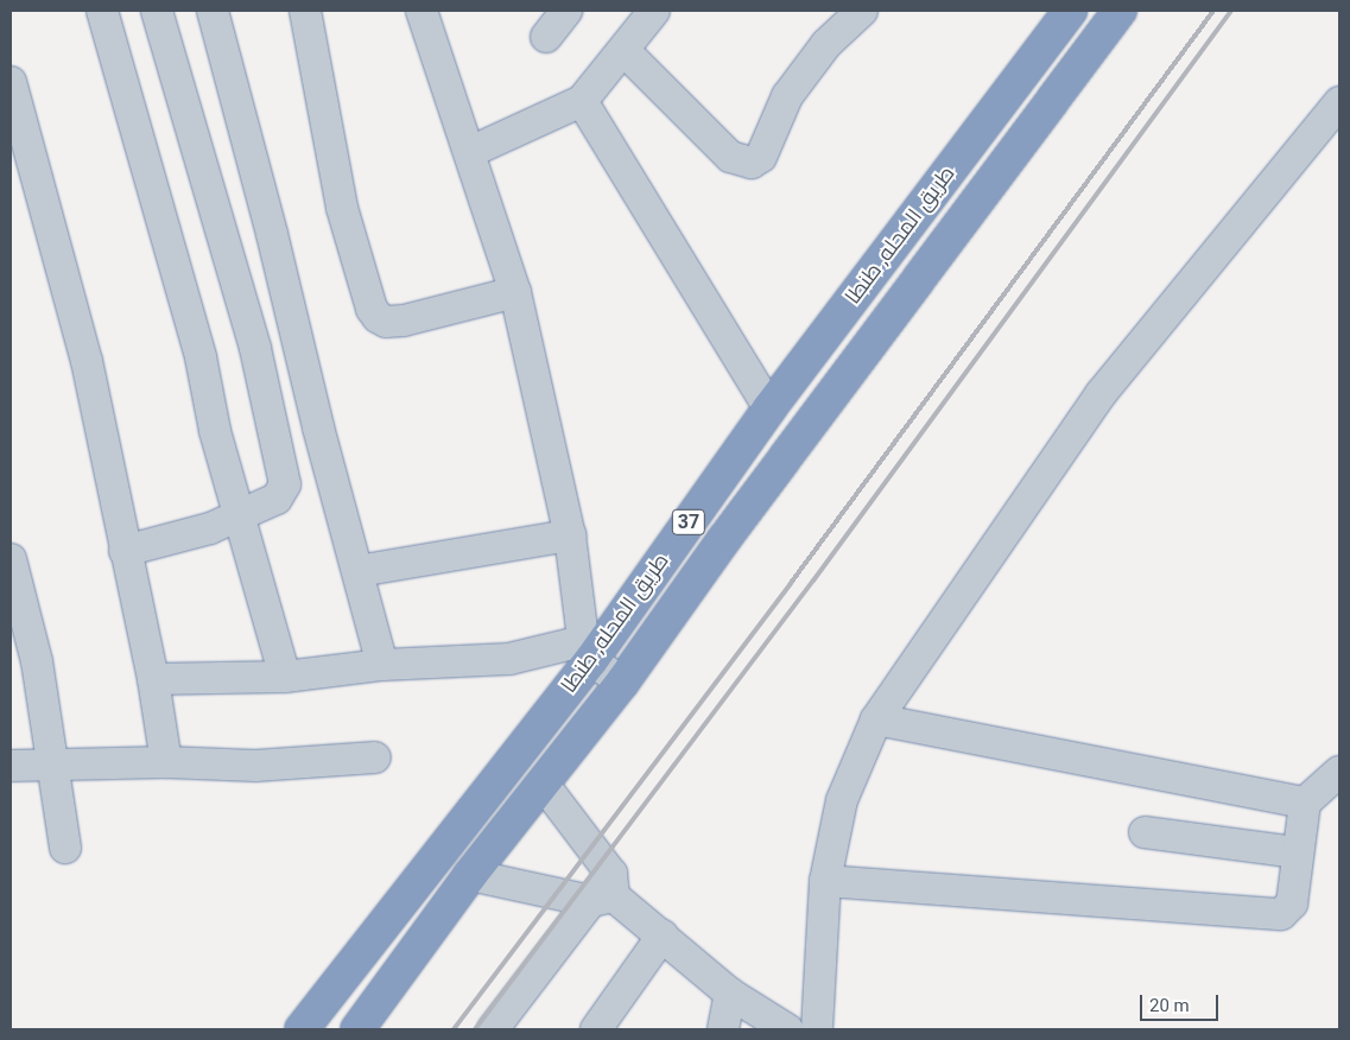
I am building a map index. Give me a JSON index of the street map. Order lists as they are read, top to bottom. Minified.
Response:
{"streets":{"highway":["طريق المحله, طنطا","37"]},"scale_bar":"20 m"}
